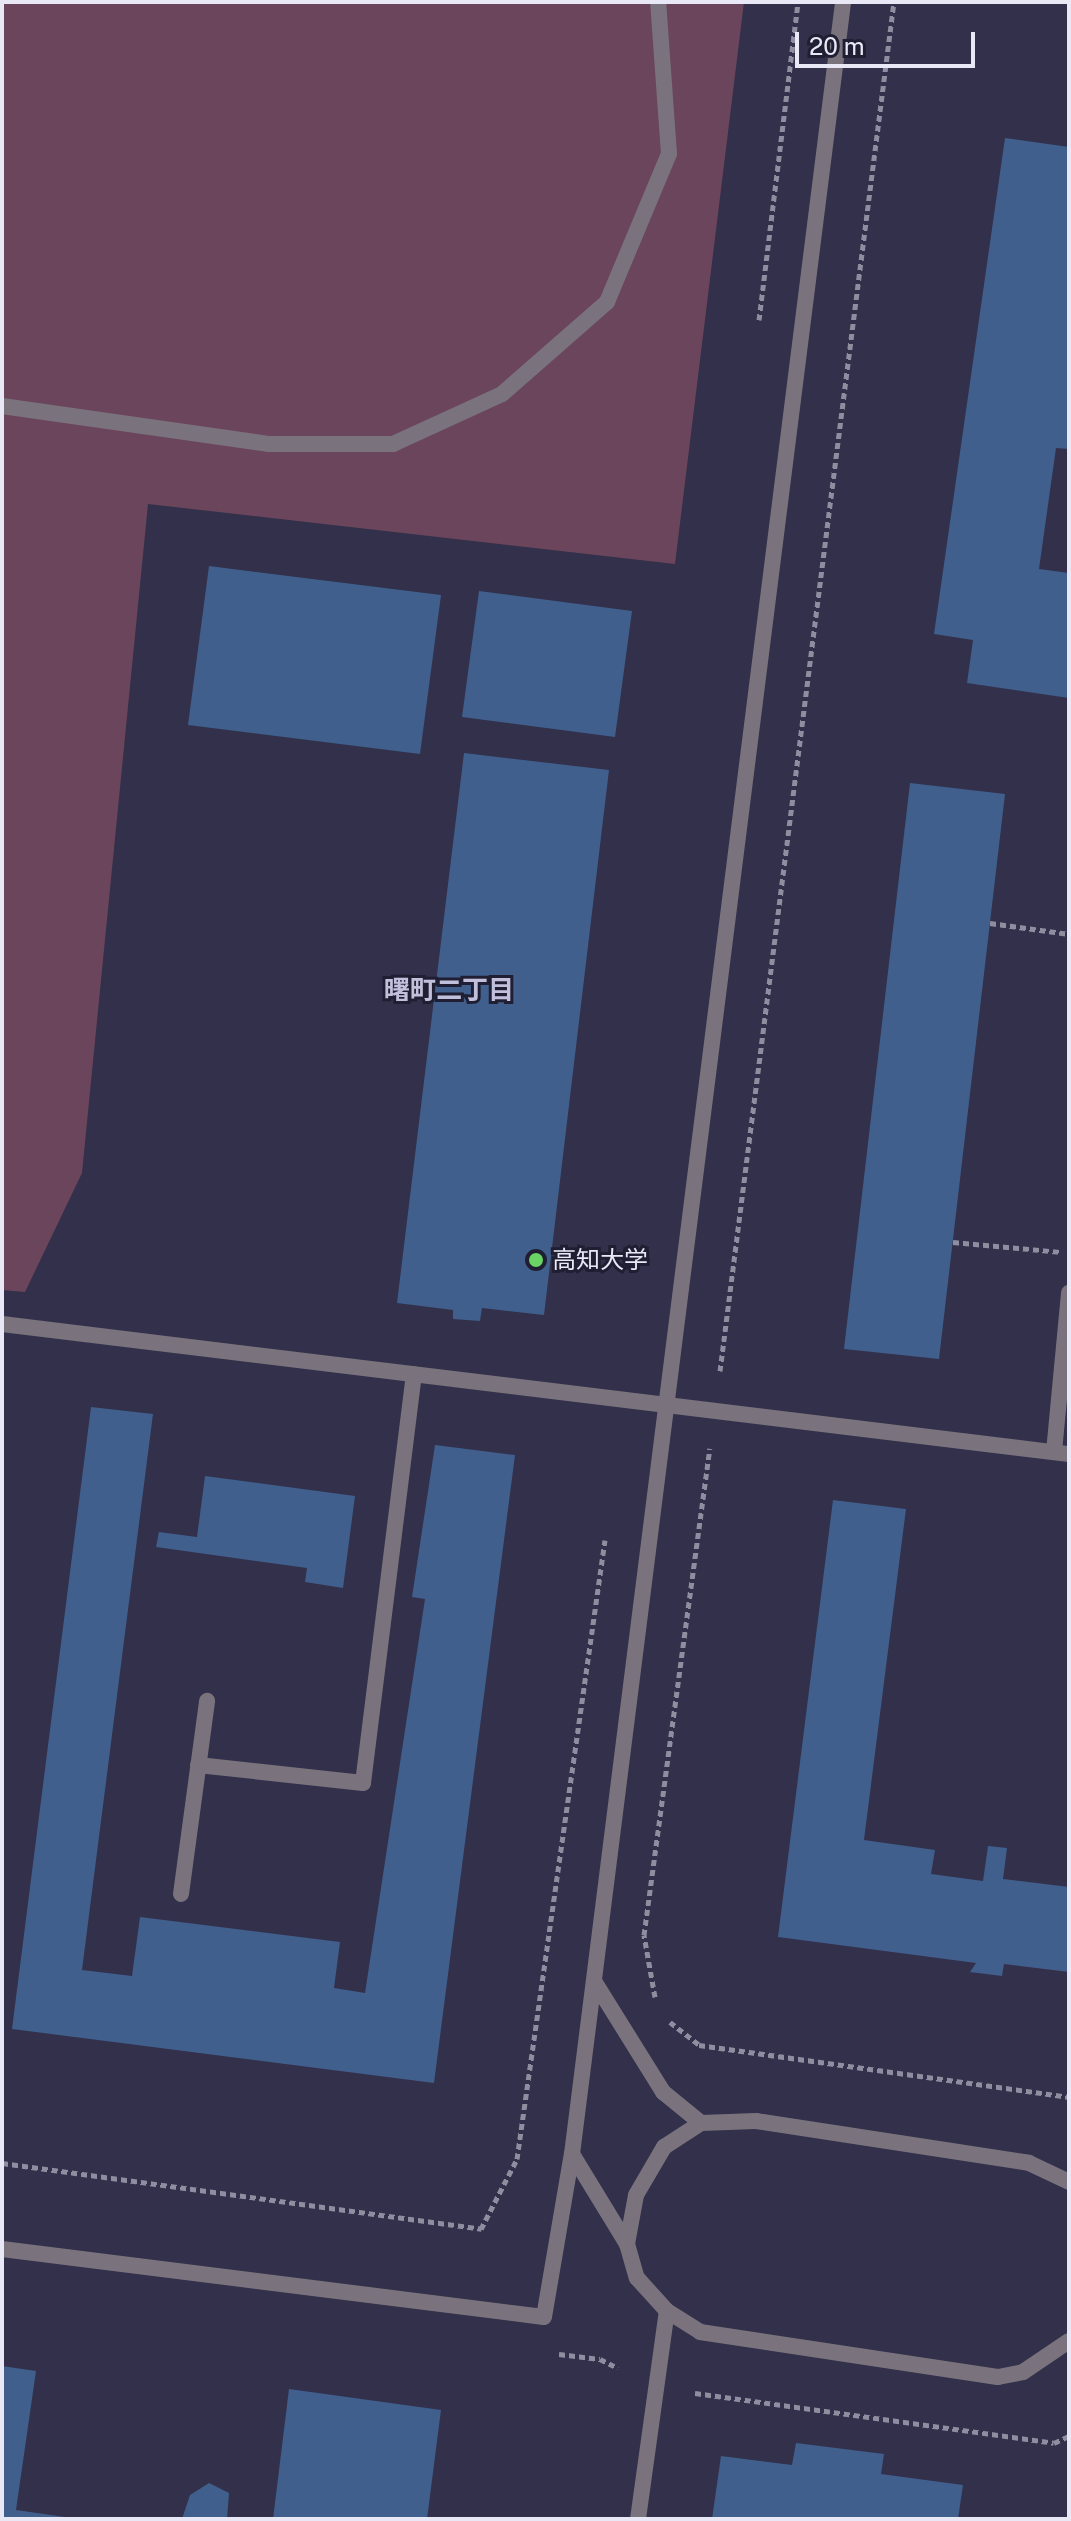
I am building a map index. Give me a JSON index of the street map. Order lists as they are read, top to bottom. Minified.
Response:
{"districts":["曙町二丁目"],"places":["高知大学"],"scale_bar":"20 m"}
